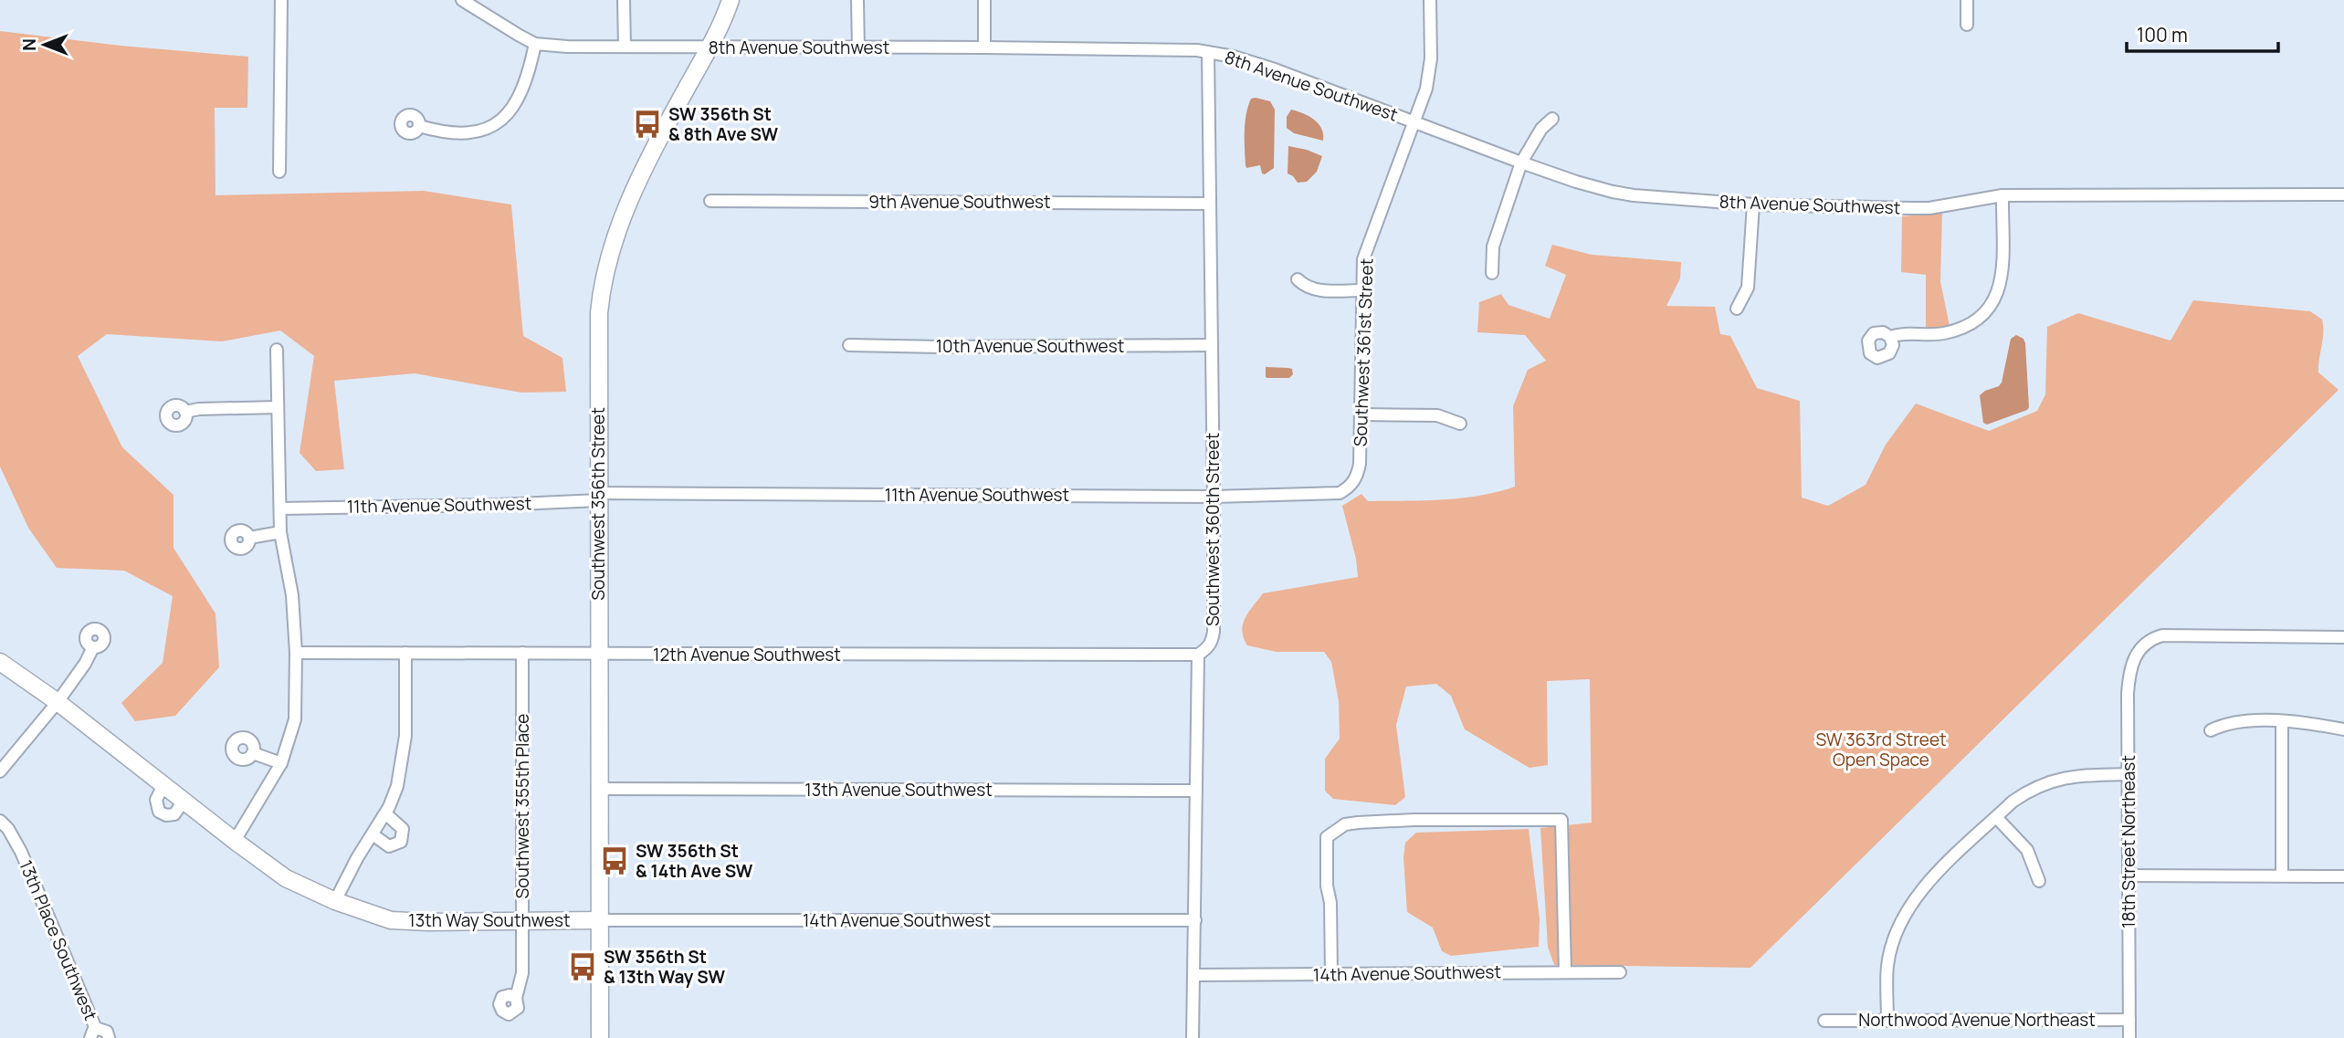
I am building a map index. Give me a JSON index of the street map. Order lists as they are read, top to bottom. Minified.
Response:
{"streets":{"main road":["Southwest 356th Street","13th Way Southwest"],"street":["8th Avenue Southwest","9th Avenue Southwest","10th Avenue Southwest","Southwest 361st Street","11th Avenue Southwest","Southwest 360th Street","12th Avenue Southwest","13th Avenue Southwest","Southwest 355th Place","18th Street Northeast","14th Avenue Southwest","13th Place Southwest","Northwood Avenue Northeast"]},"crossings":[["8th Avenue Southwest","Southwest 361st Street"],["8th Avenue Southwest","Southwest 356th Street"],["8th Avenue Southwest","Southwest 360th Street"],["9th Avenue Southwest","Southwest 360th Street"],["10th Avenue Southwest","Southwest 360th Street"],["Southwest 361st Street","11th Avenue Southwest"],["11th Avenue Southwest","Southwest 356th Street"],["11th Avenue Southwest","Southwest 360th Street"],["Southwest 356th Street","12th Avenue Southwest"],["Southwest 356th Street","13th Avenue Southwest"],["Southwest 356th Street","13th Way Southwest"],["Southwest 356th Street","14th Avenue Southwest"],["Southwest 360th Street","12th Avenue Southwest"],["12th Avenue Southwest","Southwest 355th Place"],["Southwest 355th Place","13th Way Southwest"],["18th Street Northeast","Northwood Avenue Northeast"],["13th Way Southwest","14th Avenue Southwest"]],"parks":["SW 363rd Street Open Space"],"places":{"bus stop":["SW 356th St & 8th Ave SW","SW 356th St & 14th Ave SW","SW 356th St & 13th Way SW"]},"scale_bar":"100 m","north":"left"}
